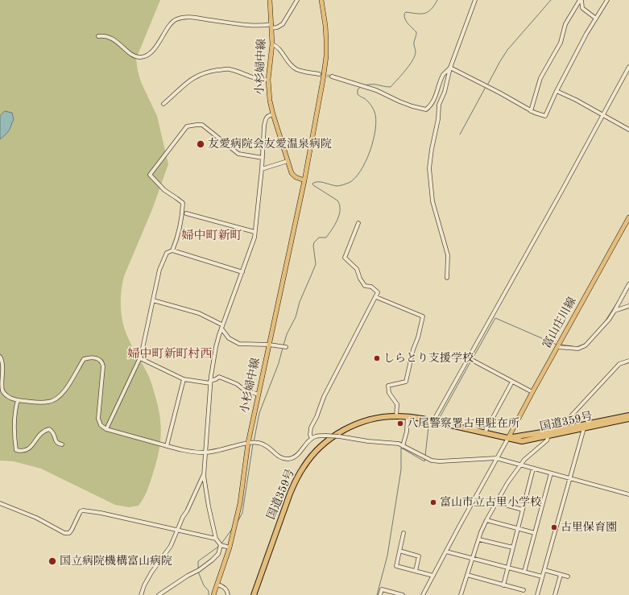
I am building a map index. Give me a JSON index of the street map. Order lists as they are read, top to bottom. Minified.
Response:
{"streets":{"highway":["国道359号"],"main road":["小杉婦中線","富山庄川線"]},"crossings":[["富山庄川線","国道359号"]],"districts":["婦中町新町","婦中町新町村西"],"places":["友愛病院会友愛温泉病院","しらとり支援学校","八尾警察署古里駐在所","富山市立古里小学校","古里保育園","国立病院機構富山病院"]}
